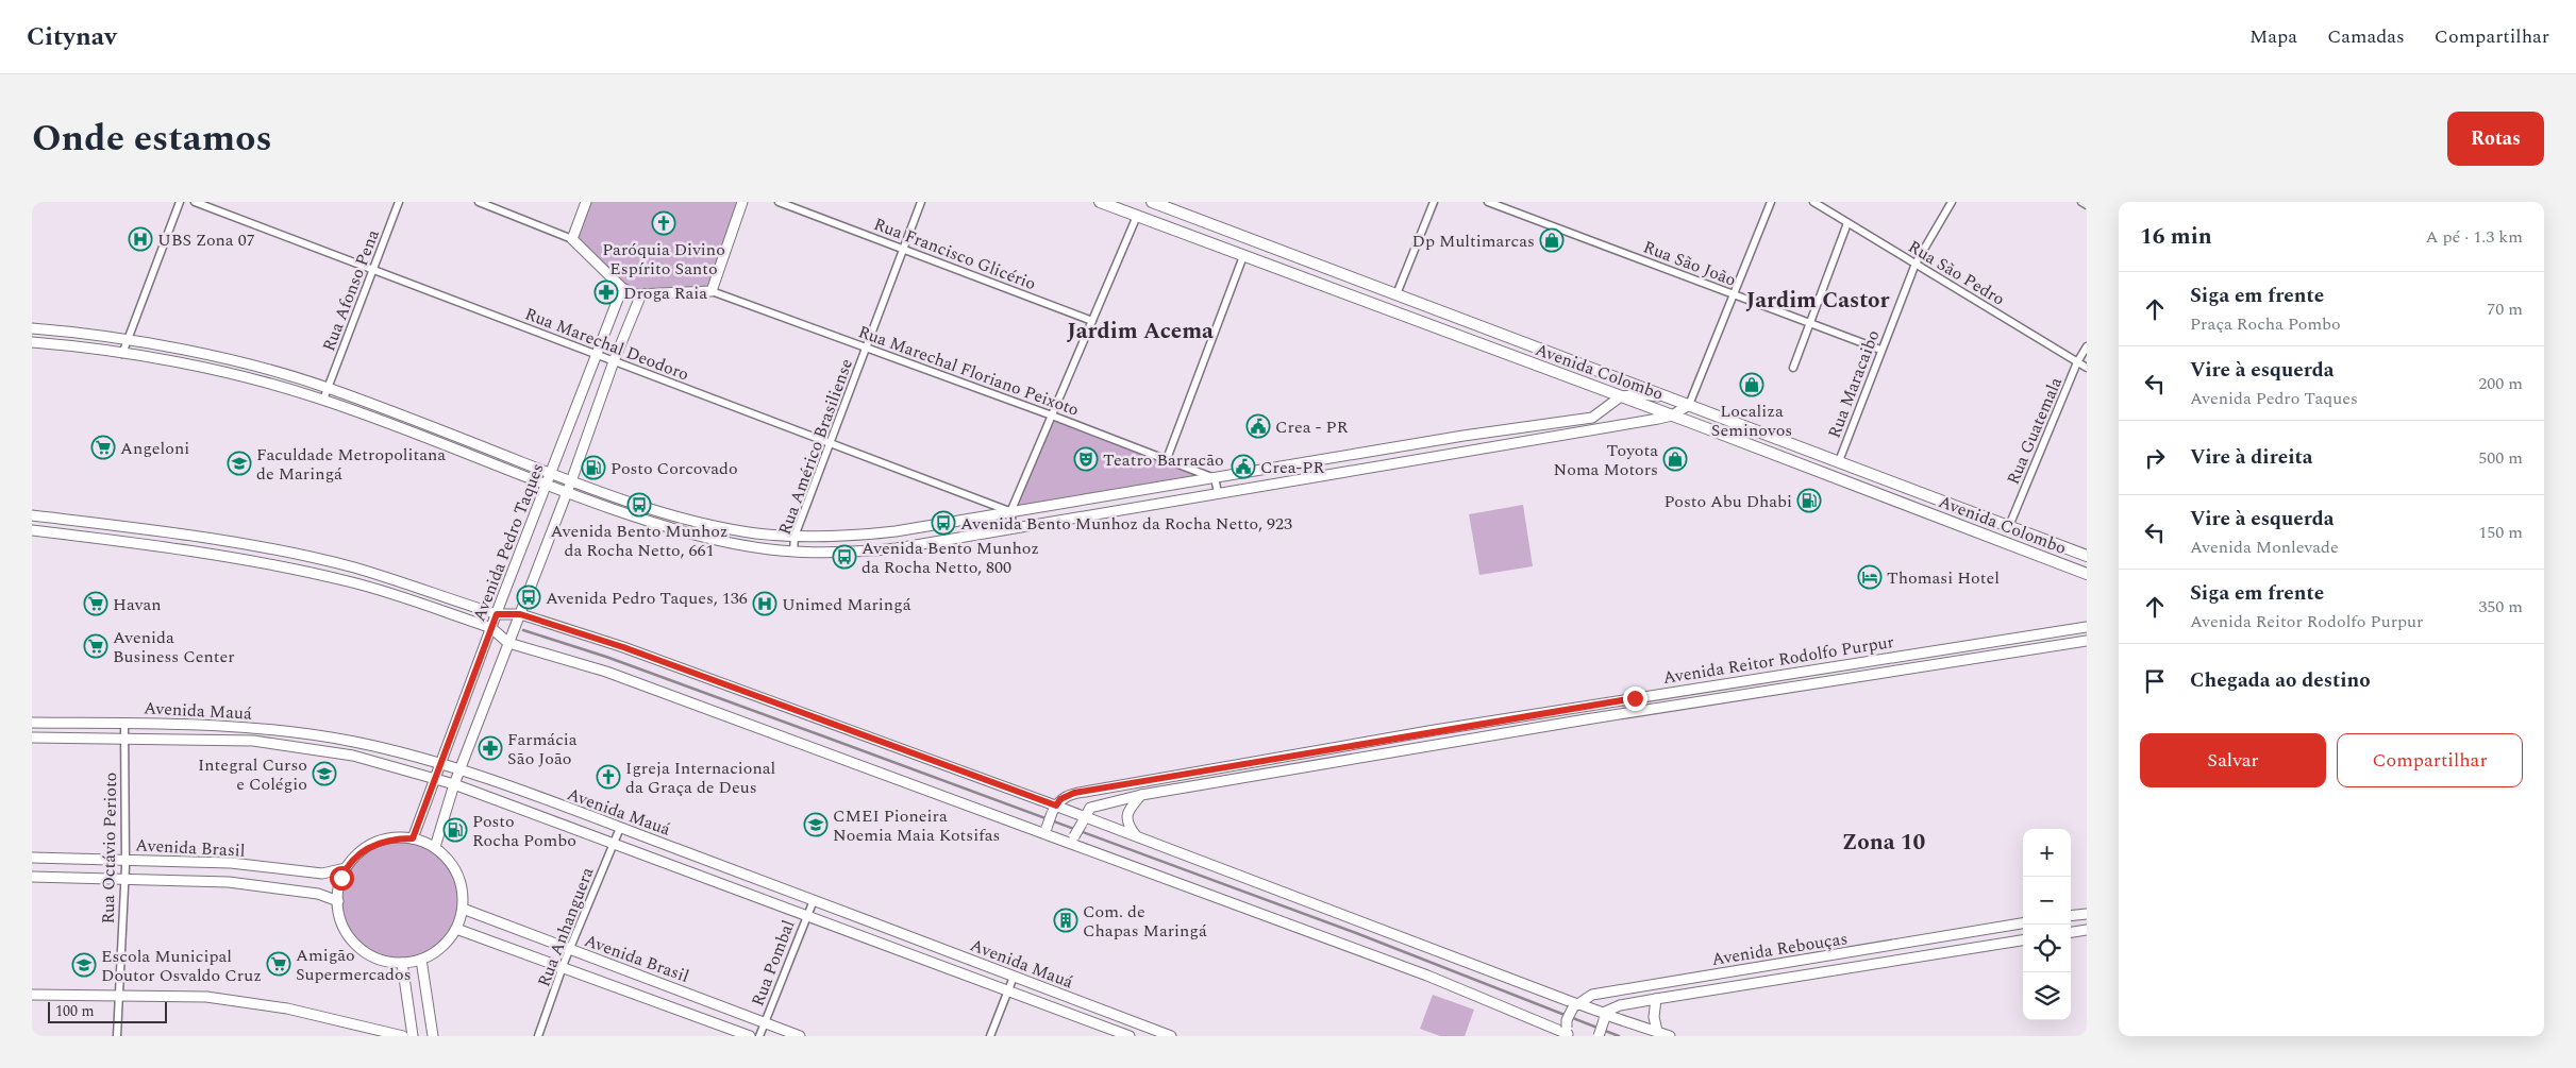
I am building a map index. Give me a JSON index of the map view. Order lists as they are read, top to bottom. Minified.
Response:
{"streets":{"main road":["Avenida Colombo","Avenida Pedro Taques","Avenida Reitor Rodolfo Purpur","Avenida Mauá","Avenida Brasil","Avenida Rebouças"],"street":["Rua Francisco Glicério","Rua São João","Rua São Pedro","Rua Afonso Pena","Rua Marechal Deodoro","Rua Marechal Floriano Peixoto","Rua Maracaibo","Rua Guatemala","Rua Américo Brasiliense","Rua Octávio Perioto","Rua Anhanguera","Rua Pombal"]},"crossings":[["Rua Francisco Glicério","Rua Américo Brasiliense"],["Rua São João","Rua Maracaibo"],["Rua São Pedro","Rua Maracaibo"],["Rua São Pedro","Rua Guatemala"],["Rua Afonso Pena","Rua Marechal Deodoro"],["Rua Marechal Deodoro","Rua Américo Brasiliense"],["Rua Marechal Deodoro","Avenida Pedro Taques"],["Rua Marechal Floriano Peixoto","Rua Américo Brasiliense"],["Avenida Colombo","Rua Maracaibo"],["Avenida Colombo","Rua Guatemala"],["Avenida Pedro Taques","Avenida Mauá"],["Avenida Pedro Taques","Avenida Brasil"],["Avenida Mauá","Rua Octávio Perioto"],["Avenida Mauá","Rua Anhanguera"],["Avenida Mauá","Rua Pombal"],["Avenida Brasil","Rua Octávio Perioto"],["Avenida Brasil","Rua Anhanguera"],["Avenida Brasil","Rua Pombal"]],"districts":["Jardim Castor","Jardim Acema","Zona 10"],"places":{"church":["Paróquia Divino Espírito Santo","Igreja Internacional da Graça de Deus"],"hospital":["UBS Zona 07","Unimed Maringá"],"shop":["Dp Multimarcas","Localiza Seminovos","Toyota Noma Motors"],"pharmacy":["Droga Raia","Farmácia São João"],"public building":["Crea - PR","Crea-PR"],"supermarket":["Angeloni","Havan","Avenida Business Center","Amigão Supermercados"],"theatre":["Teatro Barracão"],"school or university":["Faculdade Metropolitana de Maringá","Integral Curso e Colégio","CMEI Pioneira Noemia Maia Kotsifas","Escola Municipal Doutor Osvaldo Cruz"],"fuel station":["Posto Corcovado","Posto Abu Dhabi","Posto Rocha Pombo"],"bus stop":["Avenida Bento Munhoz da Rocha Netto, 661","Avenida Bento Munhoz da Rocha Netto, 923","Avenida Bento Munhoz da Rocha Netto, 800","Avenida Pedro Taques, 136"],"hotel":["Thomasi Hotel"],"building":["Com. de Chapas Maringá"]},"scale_bar":"100 m","page":{"header":"Citynav","nav":["Mapa","Camadas","Compartilhar"],"title":"Onde estamos","buttons":["Rotas",["Salvar","Compartilhar"]],"heading":["16 min","A pé · 1.3 km"],"list":[["Siga em frente","Praça Rocha Pombo","70 m"],["Vire à esquerda","Avenida Pedro Taques","200 m"],["Vire à direita","500 m"],["Vire à esquerda","Avenida Monlevade","150 m"],["Siga em frente","Avenida Reitor Rodolfo Purpur","350 m"],"Chegada ao destino"],"map_buttons":["+","−"],"scale":"100 m"}}
